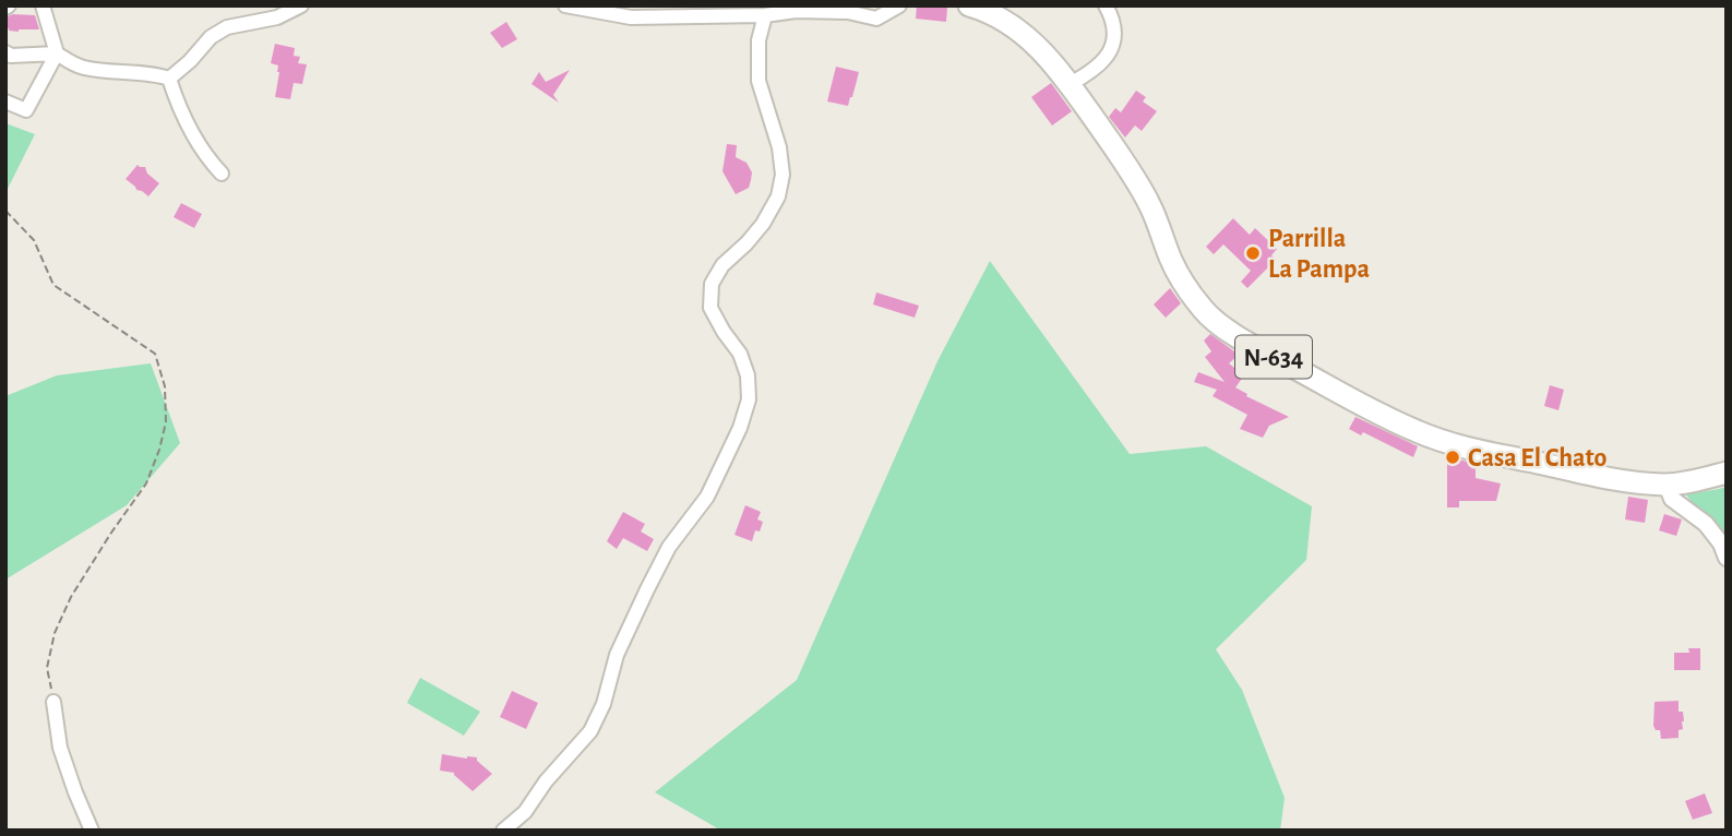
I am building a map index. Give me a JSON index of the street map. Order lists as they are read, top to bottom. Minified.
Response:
{"streets":{"highway":["N-634"]},"places":["Parrilla La Pampa","Casa El Chato"]}
